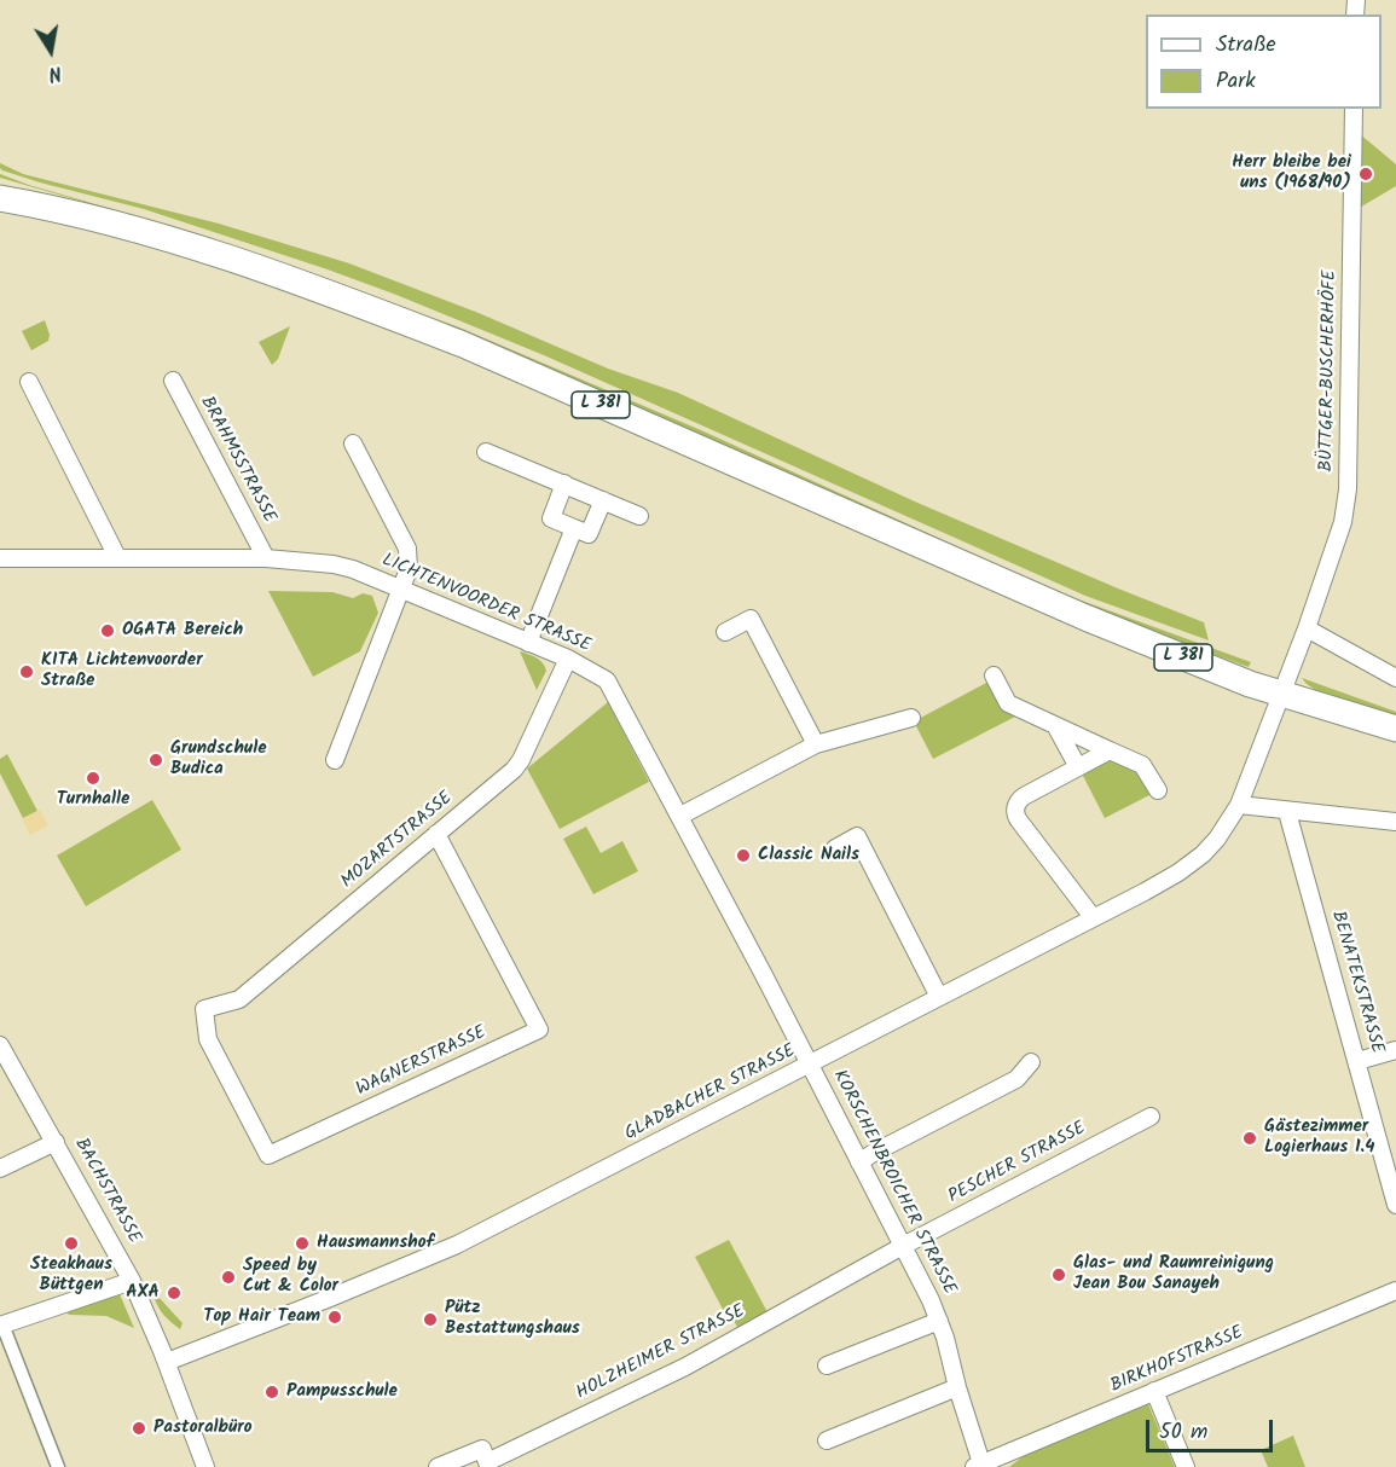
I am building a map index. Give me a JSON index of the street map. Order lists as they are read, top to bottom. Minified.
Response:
{"streets":{"main road":["L 381"],"street":["BÜTTGER-BUSCHERHÖFE","BRAHMSSTRASSE","LICHTENVOORDER STRASSE","MOZARTSTRASSE","BENATEKSTRASSE","WAGNERSTRASSE","GLADBACHER STRASSE","PESCHER STRASSE","KORSCHENBROICHER STRASSE","BACHSTRASSE","HOLZHEIMER STRASSE","BIRKHOFSTRASSE"]},"crossings":[["BÜTTGER-BUSCHERHÖFE","L 381"],["BÜTTGER-BUSCHERHÖFE","GLADBACHER STRASSE"],["L 381","GLADBACHER STRASSE"],["BRAHMSSTRASSE","LICHTENVOORDER STRASSE"],["LICHTENVOORDER STRASSE","MOZARTSTRASSE"],["LICHTENVOORDER STRASSE","GLADBACHER STRASSE"],["LICHTENVOORDER STRASSE","KORSCHENBROICHER STRASSE"],["MOZARTSTRASSE","WAGNERSTRASSE"],["GLADBACHER STRASSE","KORSCHENBROICHER STRASSE"],["GLADBACHER STRASSE","BACHSTRASSE"],["PESCHER STRASSE","KORSCHENBROICHER STRASSE"],["PESCHER STRASSE","HOLZHEIMER STRASSE"],["KORSCHENBROICHER STRASSE","HOLZHEIMER STRASSE"],["KORSCHENBROICHER STRASSE","BIRKHOFSTRASSE"]],"places":["Herr bleibe bei uns (1968/90)","OGATA Bereich","KITA Lichtenvoorder Straße","Grundschule Budica","Turnhalle","Classic Nails","Gästezimmer Logierhaus 1.4","Steakhaus Büttgen","Hausmannshof","Glas- und Raumreinigung Jean Bou Sanayeh","Speed by Cut & Color","AXA","Top Hair Team","Pütz Bestattungshaus","Pampusschule","Pastoralbüro"],"legend":["Straße","Park"],"scale_bar":"50 m","north":"bottom"}
